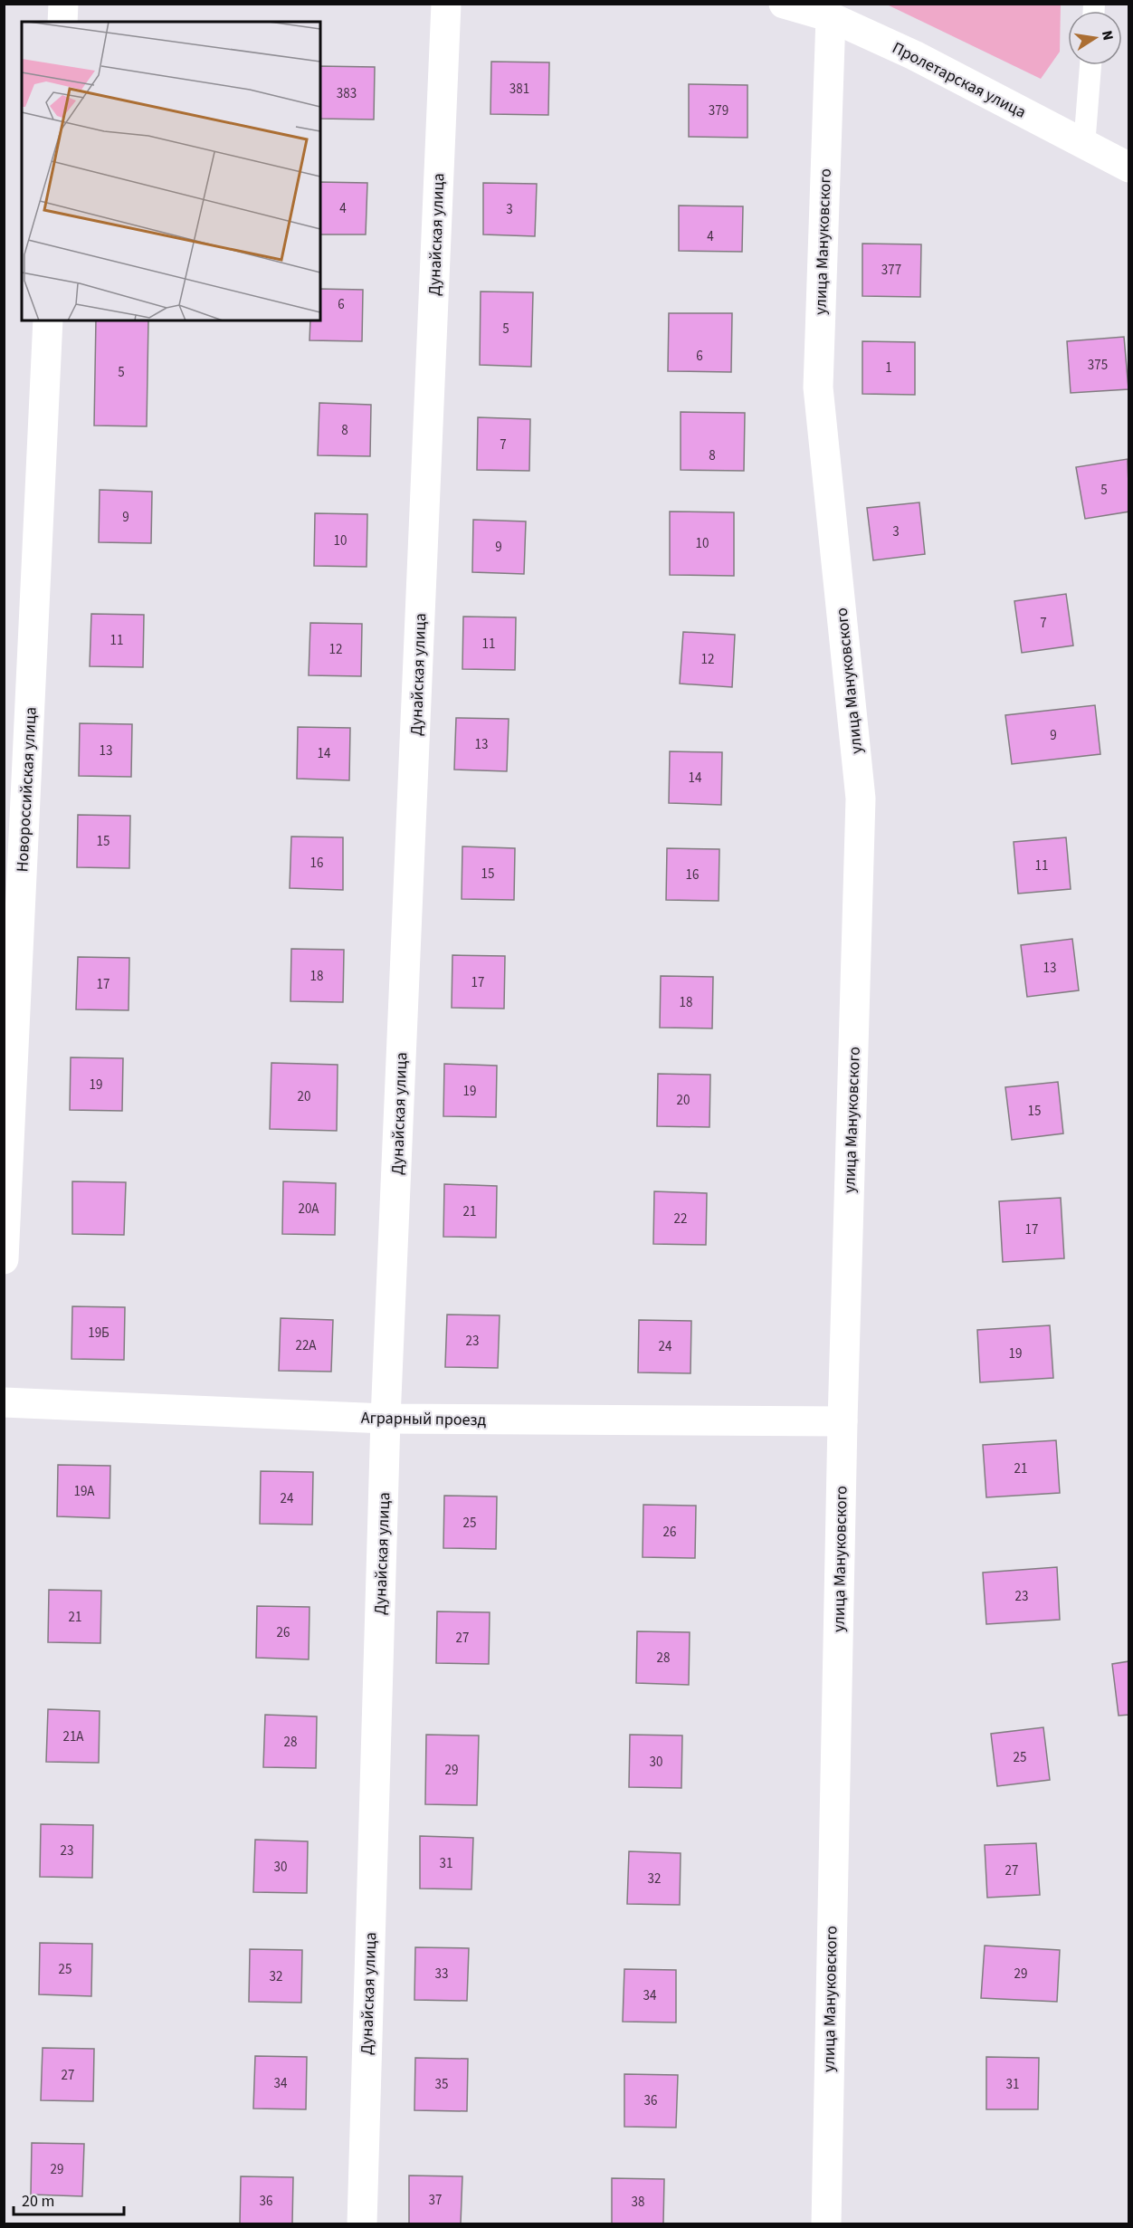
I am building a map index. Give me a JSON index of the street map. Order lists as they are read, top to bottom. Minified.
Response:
{"streets":{"street":["Пролетарская улица","Дунайская улица","улица Мануковского","Новороссийская улица","Аграрный проезд"]},"crossings":[["Пролетарская улица","улица Мануковского"],["Дунайская улица","Аграрный проезд"],["улица Мануковского","Аграрный проезд"]],"house_numbers":["381","383","379","4","3","4","377","6","5","6","375","1","5","8","7","8","5","9","3","10","10","9","7","11","11","12","12","9","13","13","14","14","15","16","11","15","16","13","18","17","17","18","19","19","20","20","15","20А","21","22","17","19Б","23","22А","24","19","21","19А","24","25","26","23","21","26","27","28","21А","28","25","30","29","23","31","30","27","32","25","33","29","32","34","27","34","35","31","36","29","37","36","38"],"scale_bar":"20 m","north":"right"}
